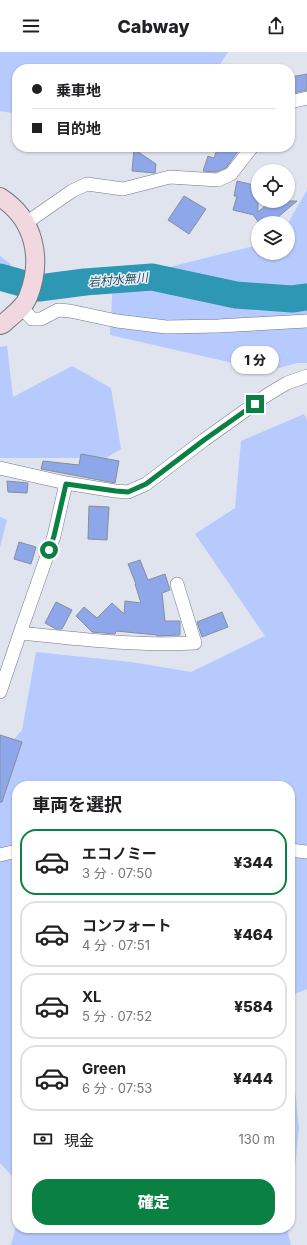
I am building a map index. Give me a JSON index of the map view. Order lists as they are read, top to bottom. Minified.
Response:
{"water":["岩村水無川"],"page":{"header":"Cabway","banner":["乗車地","目的地"],"bubble":"1 分","heading":"車両を選択","list":[{"name":"エコノミー","note":"3 分 · 07:50","value":"¥344"},{"name":"コンフォート","note":"4 分 · 07:51","value":"¥464"},{"name":"XL","note":"5 分 · 07:52","value":"¥584"},{"name":"Green","note":"6 分 · 07:53","value":"¥444"}],"pay":["現金","130 m"],"buttons":"確定"}}
